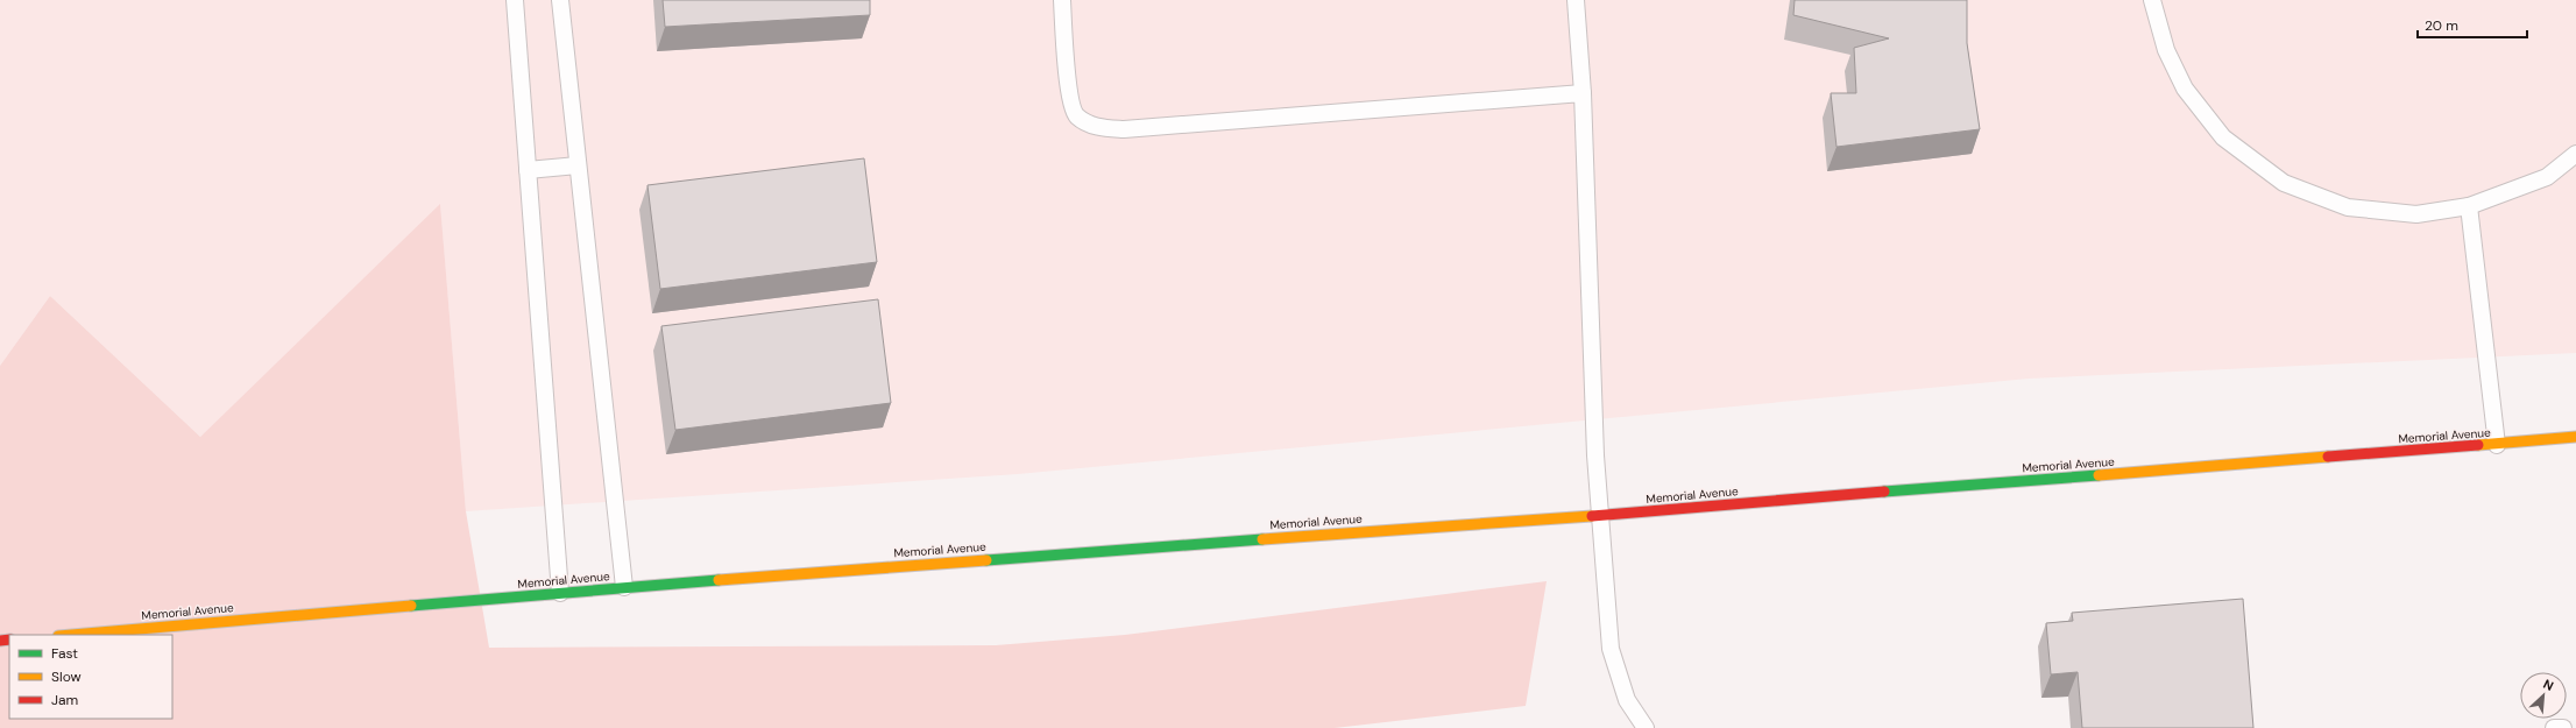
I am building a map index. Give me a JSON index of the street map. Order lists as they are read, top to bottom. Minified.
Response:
{"streets":{"main road":["Memorial Avenue"]},"legend":["Fast","Slow","Jam"],"scale_bar":"20 m","north":"top right"}
